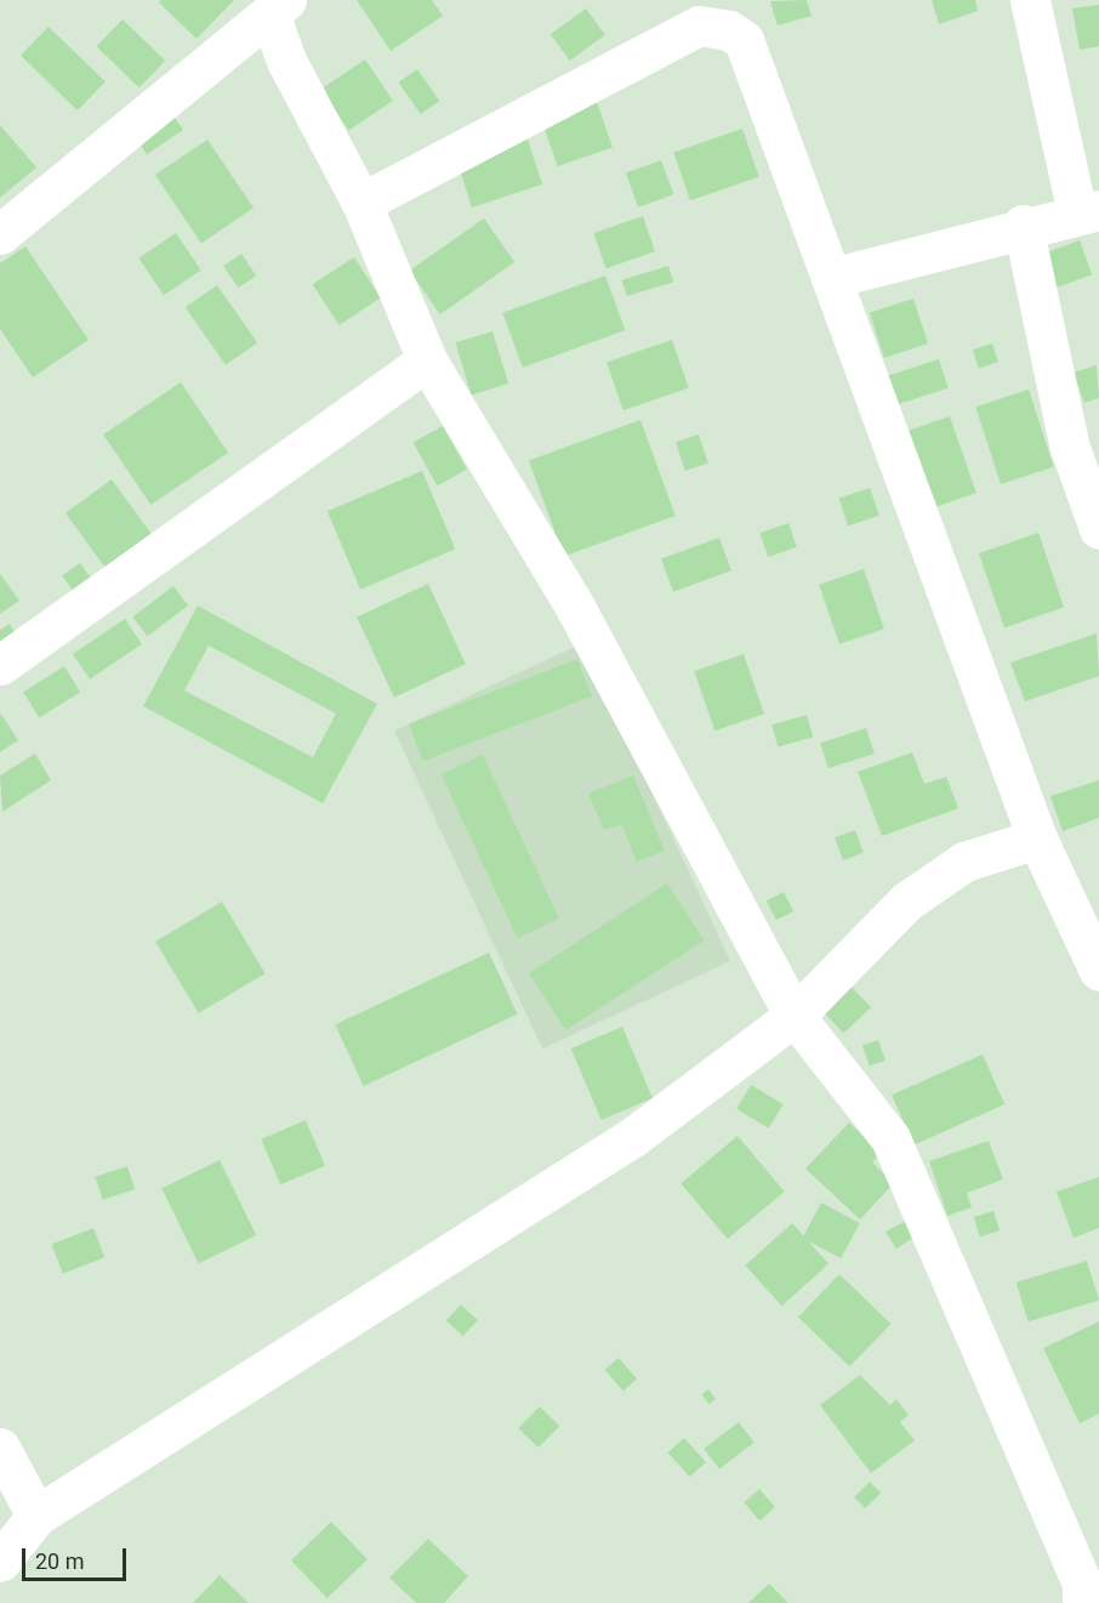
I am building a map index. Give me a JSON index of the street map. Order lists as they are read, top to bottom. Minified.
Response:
{"scale_bar":"20 m"}
